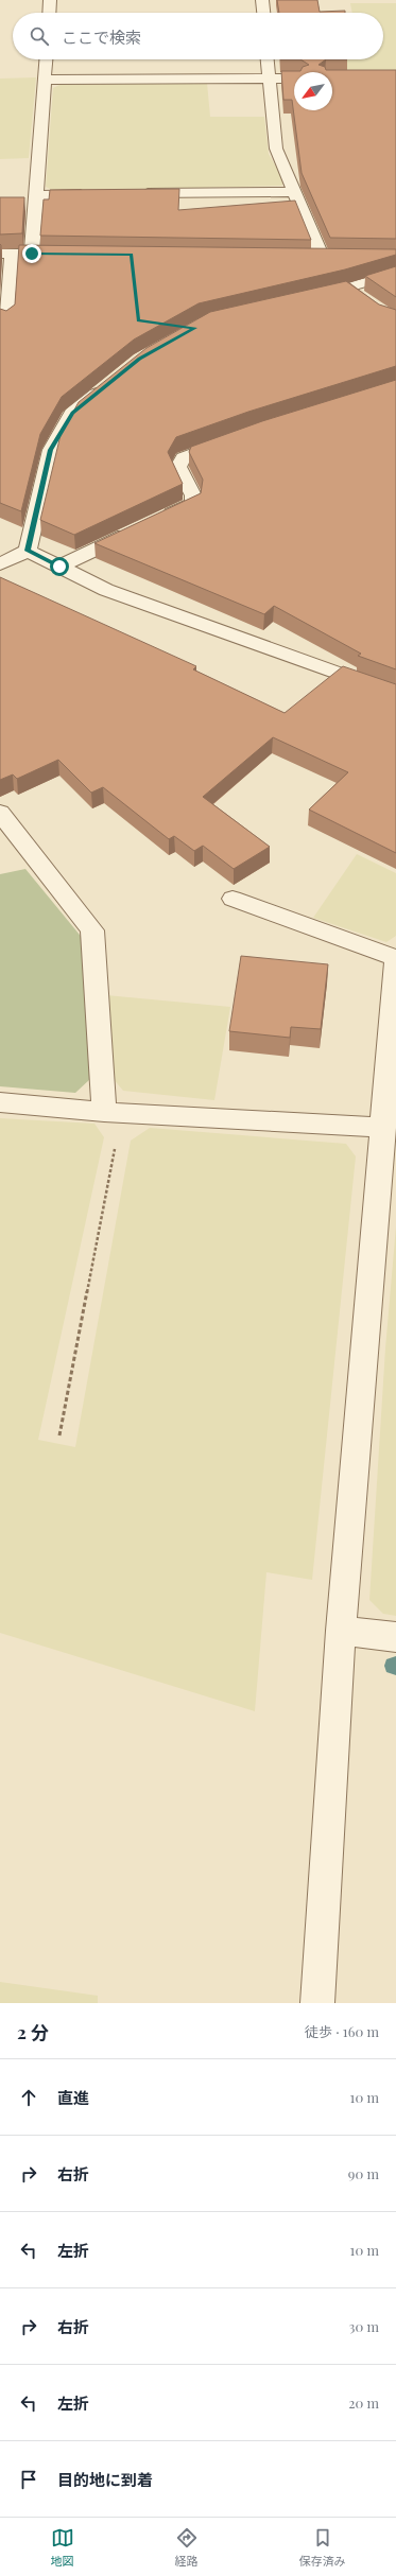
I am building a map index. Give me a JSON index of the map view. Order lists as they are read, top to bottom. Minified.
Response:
{"north":"bottom left","page":{"search":"ここで検索","heading":["2 分","徒歩 · 160 m"],"list":[["直進","10 m"],["右折","90 m"],["左折","10 m"],["右折","30 m"],["左折","20 m"],"目的地に到着"],"nav":["地図","経路","保存済み"]}}
